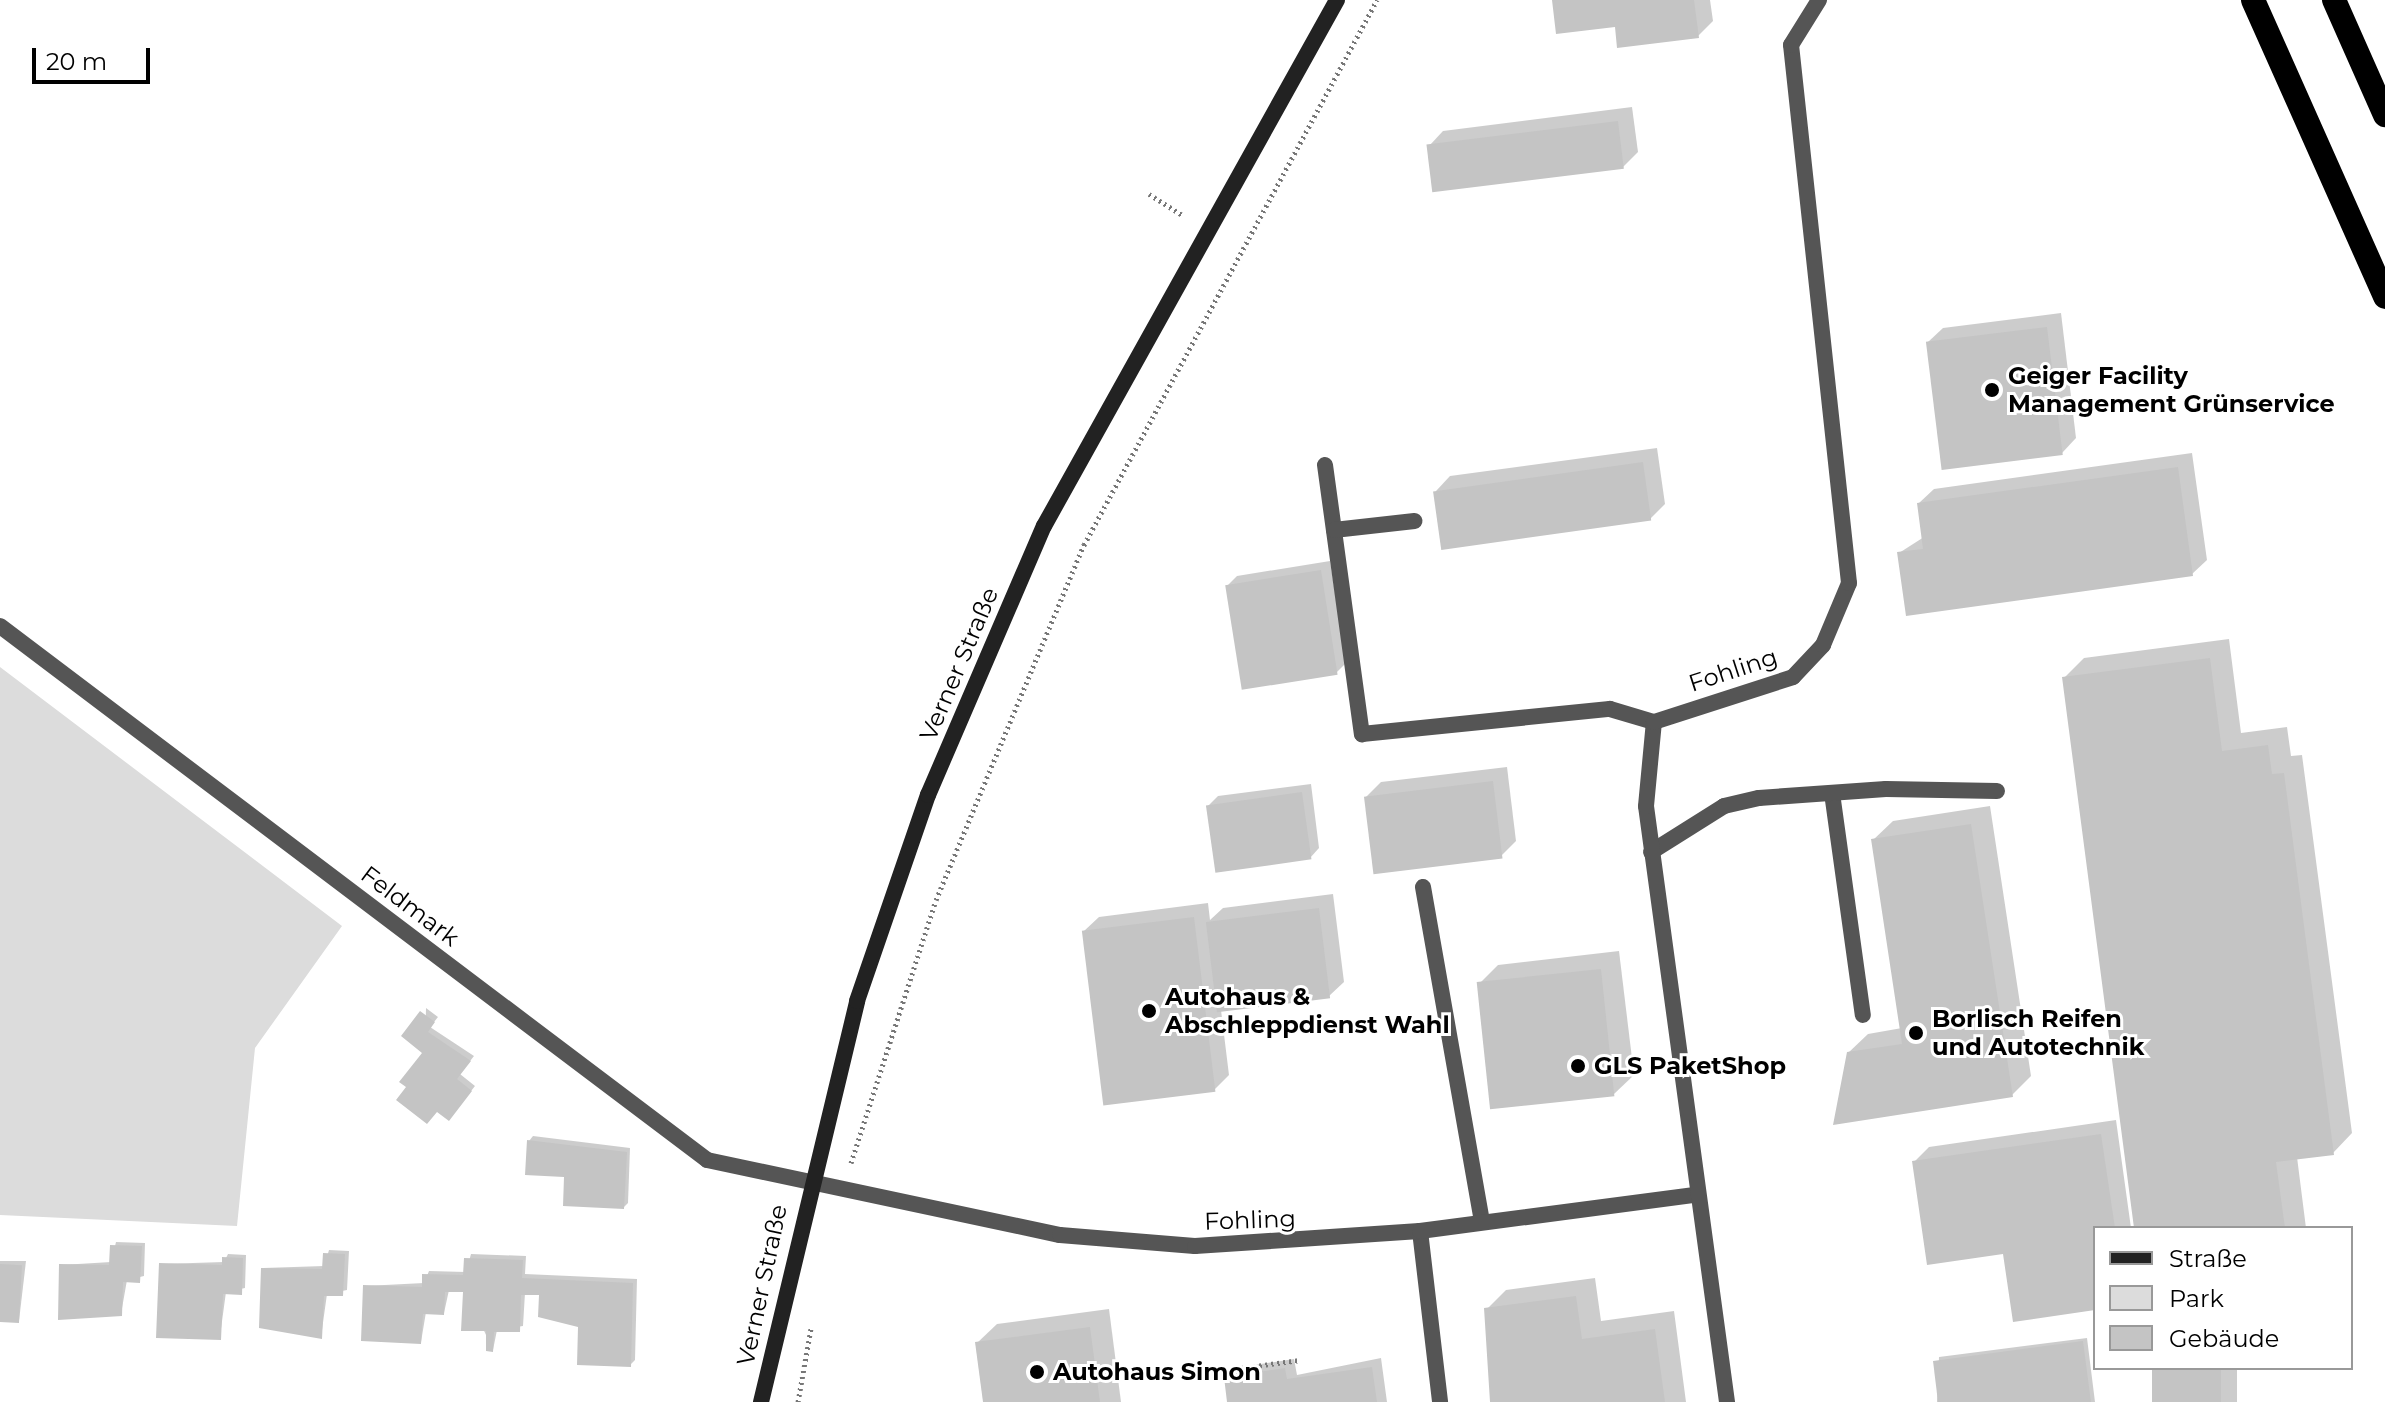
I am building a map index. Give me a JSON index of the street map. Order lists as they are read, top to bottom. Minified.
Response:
{"streets":{"main road":["Verner Straße"],"street":["Fohling","Feldmark"]},"crossings":[["Verner Straße","Fohling"],["Verner Straße","Feldmark"],["Fohling","Feldmark"]],"places":["Geiger Facility Management Grünservice","Autohaus & Abschleppdienst Wahl","Borlisch Reifen und Autotechnik","GLS PaketShop","Autohaus Simon"],"legend":["Straße","Park","Gebäude"],"scale_bar":"20 m"}
